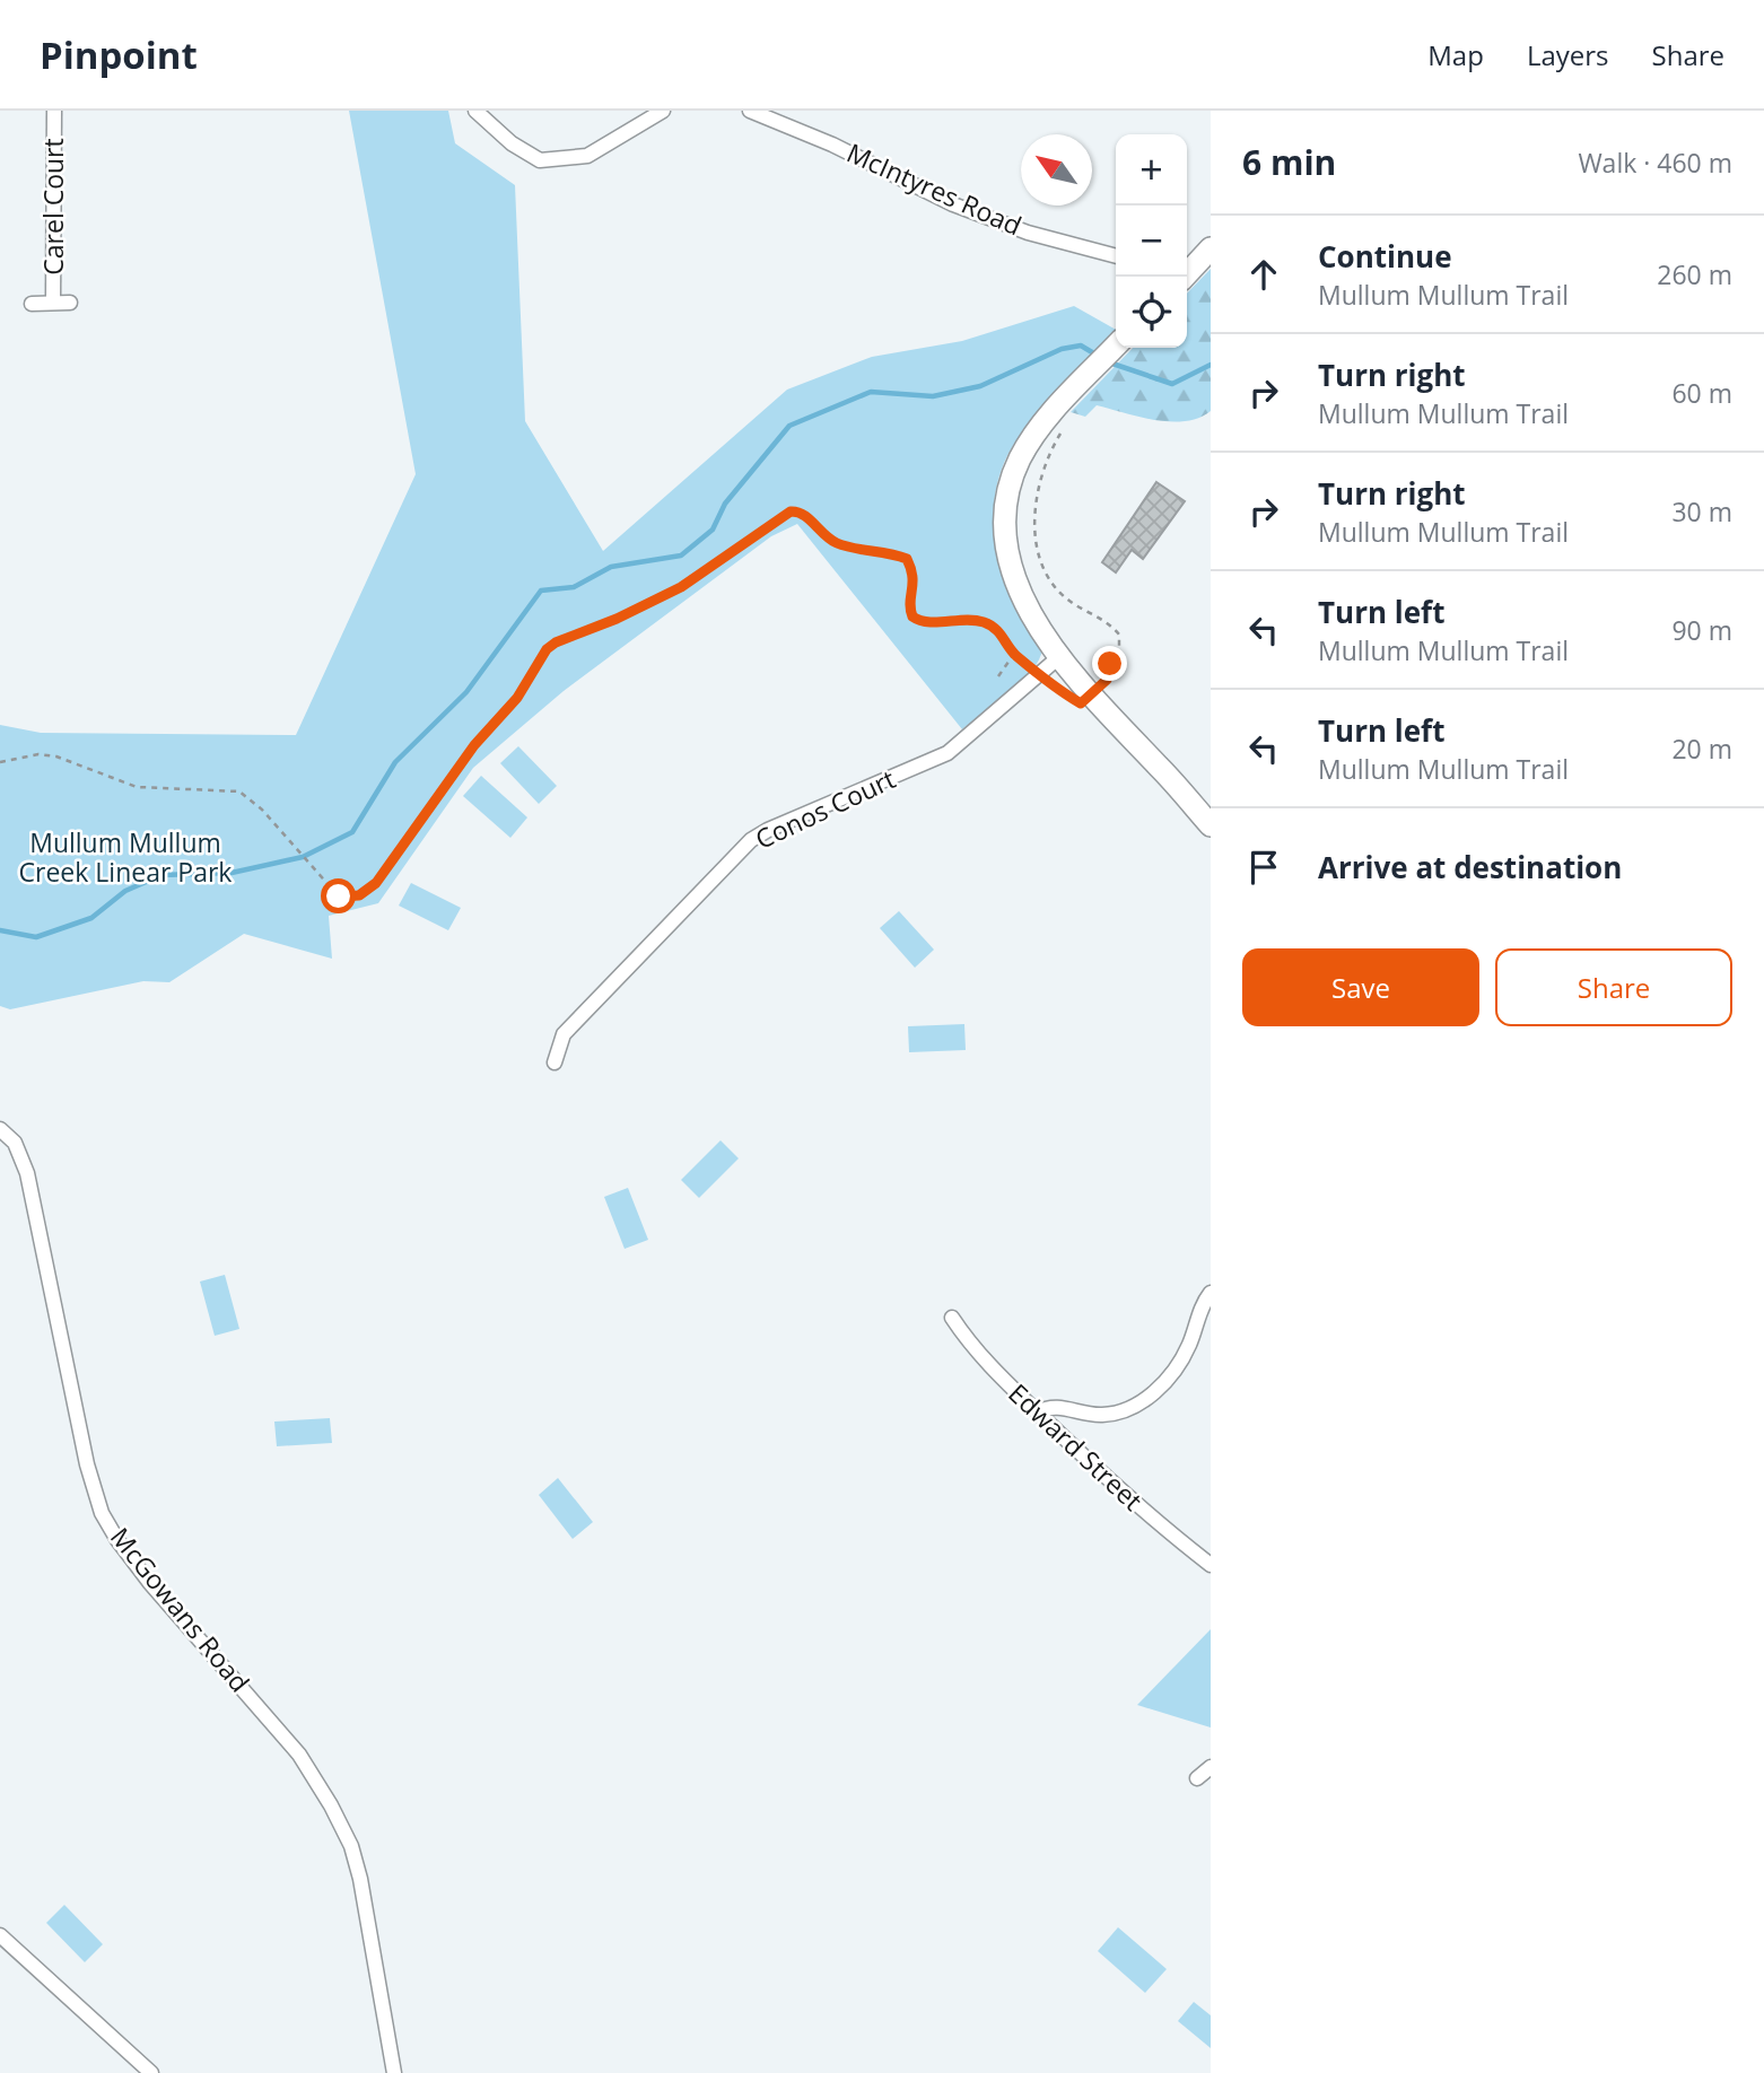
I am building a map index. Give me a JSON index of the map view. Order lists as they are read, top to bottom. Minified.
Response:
{"streets":{"street":["McIntyres Road","Carel Court","Conos Court","Edward Street","McGowans Road"]},"parks":["Mullum Mullum Creek Linear Park"],"north":"top left","page":{"header":"Pinpoint","nav":["Map","Layers","Share"],"heading":["6 min","Walk · 460 m"],"map_buttons":["+","−"],"list":[["Continue","Mullum Mullum Trail","260 m"],["Turn right","Mullum Mullum Trail","60 m"],["Turn right","Mullum Mullum Trail","30 m"],["Turn left","Mullum Mullum Trail","90 m"],["Turn left","Mullum Mullum Trail","20 m"],"Arrive at destination"],"buttons":["Save","Share"]}}
